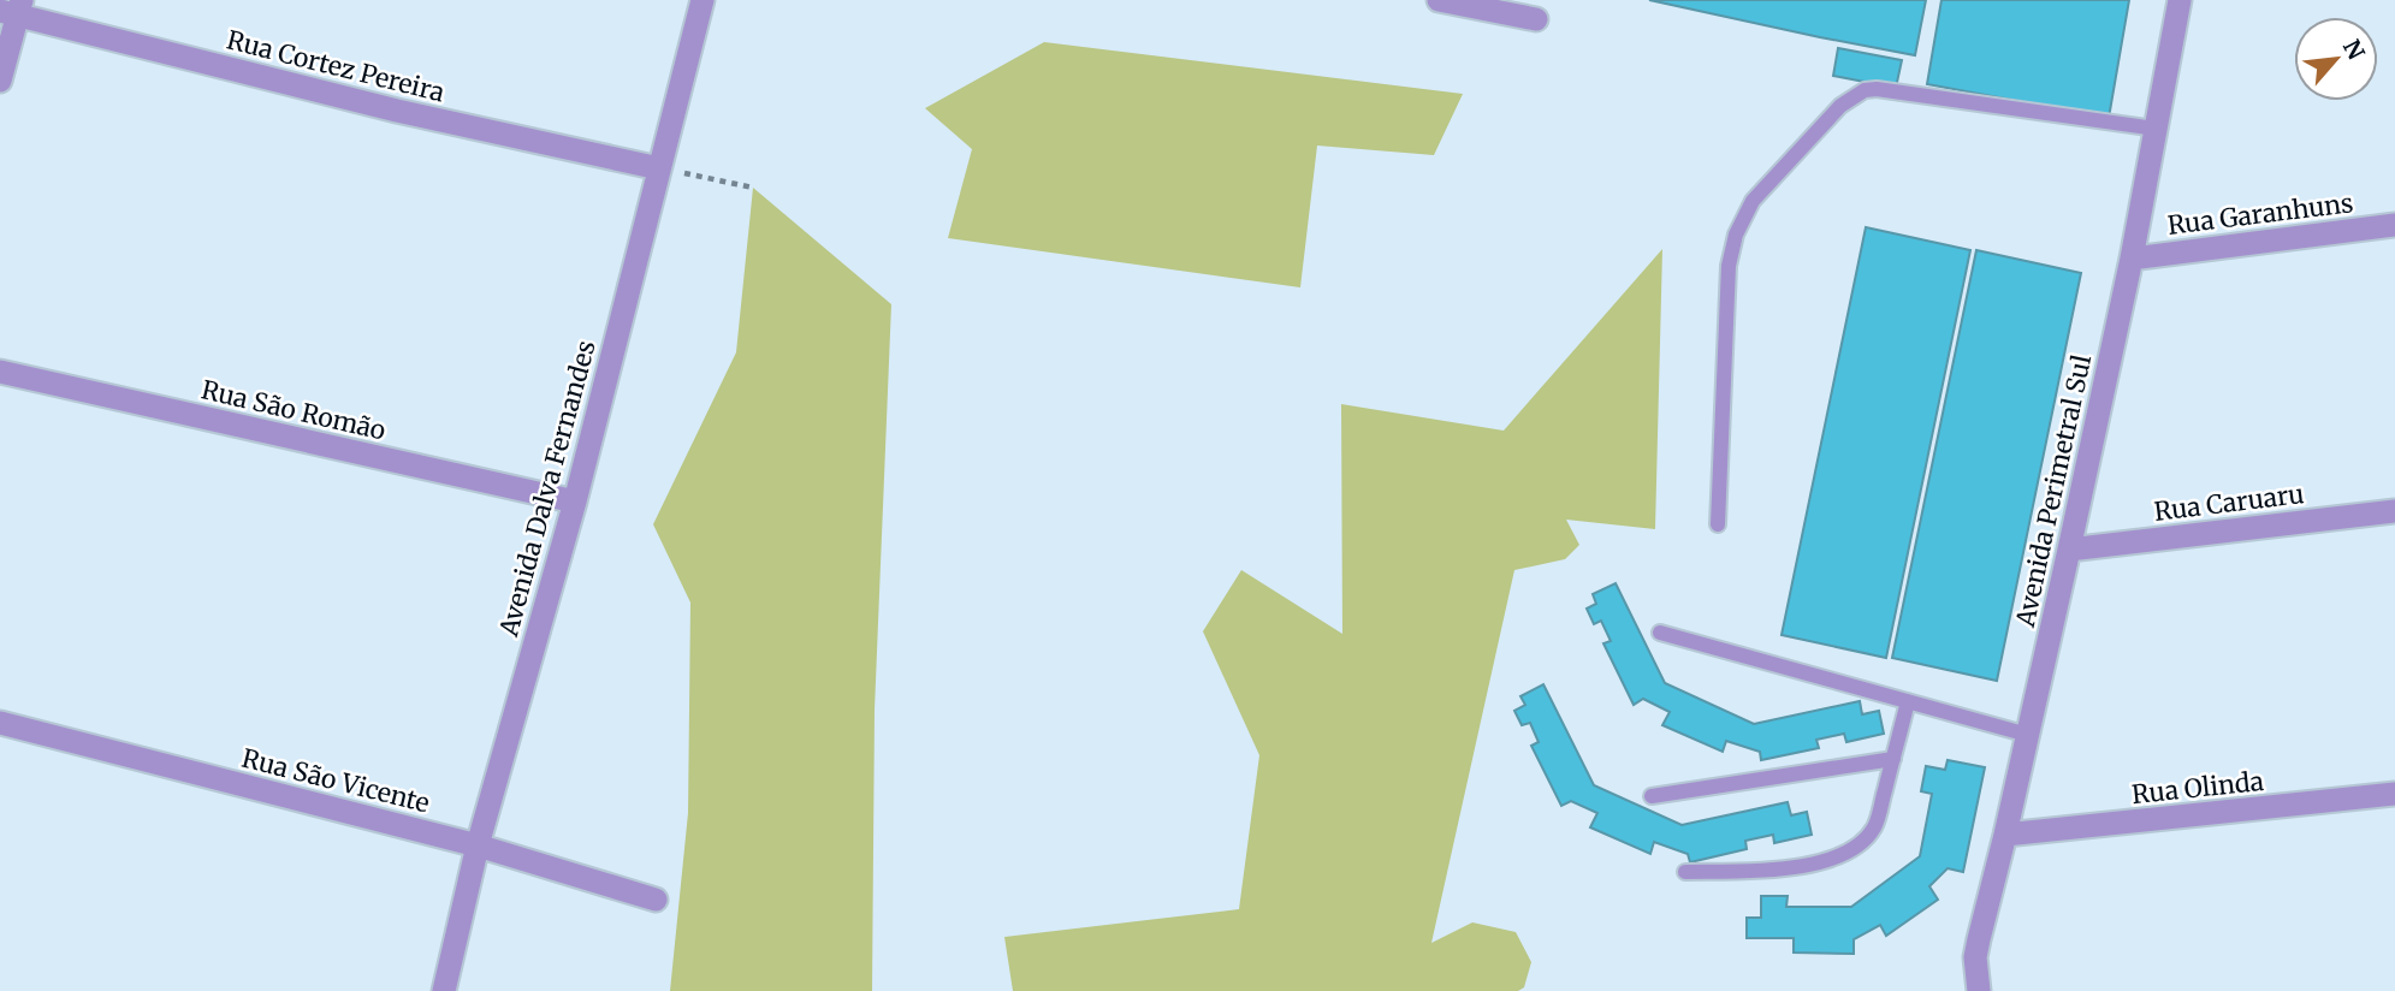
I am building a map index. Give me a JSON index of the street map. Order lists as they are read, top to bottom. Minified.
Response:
{"streets":{"street":["Rua Cortez Pereira","Rua Garanhuns","Rua São Romão","Avenida Dalva Fernandes","Avenida Perimetral Sul","Rua Caruaru","Rua São Vicente","Rua Olinda"]},"crossings":[["Rua Cortez Pereira","Avenida Dalva Fernandes"],["Rua Garanhuns","Avenida Perimetral Sul"],["Rua São Romão","Avenida Dalva Fernandes"],["Avenida Dalva Fernandes","Rua São Vicente"],["Avenida Perimetral Sul","Rua Caruaru"],["Avenida Perimetral Sul","Rua Olinda"]],"north":"top right"}
